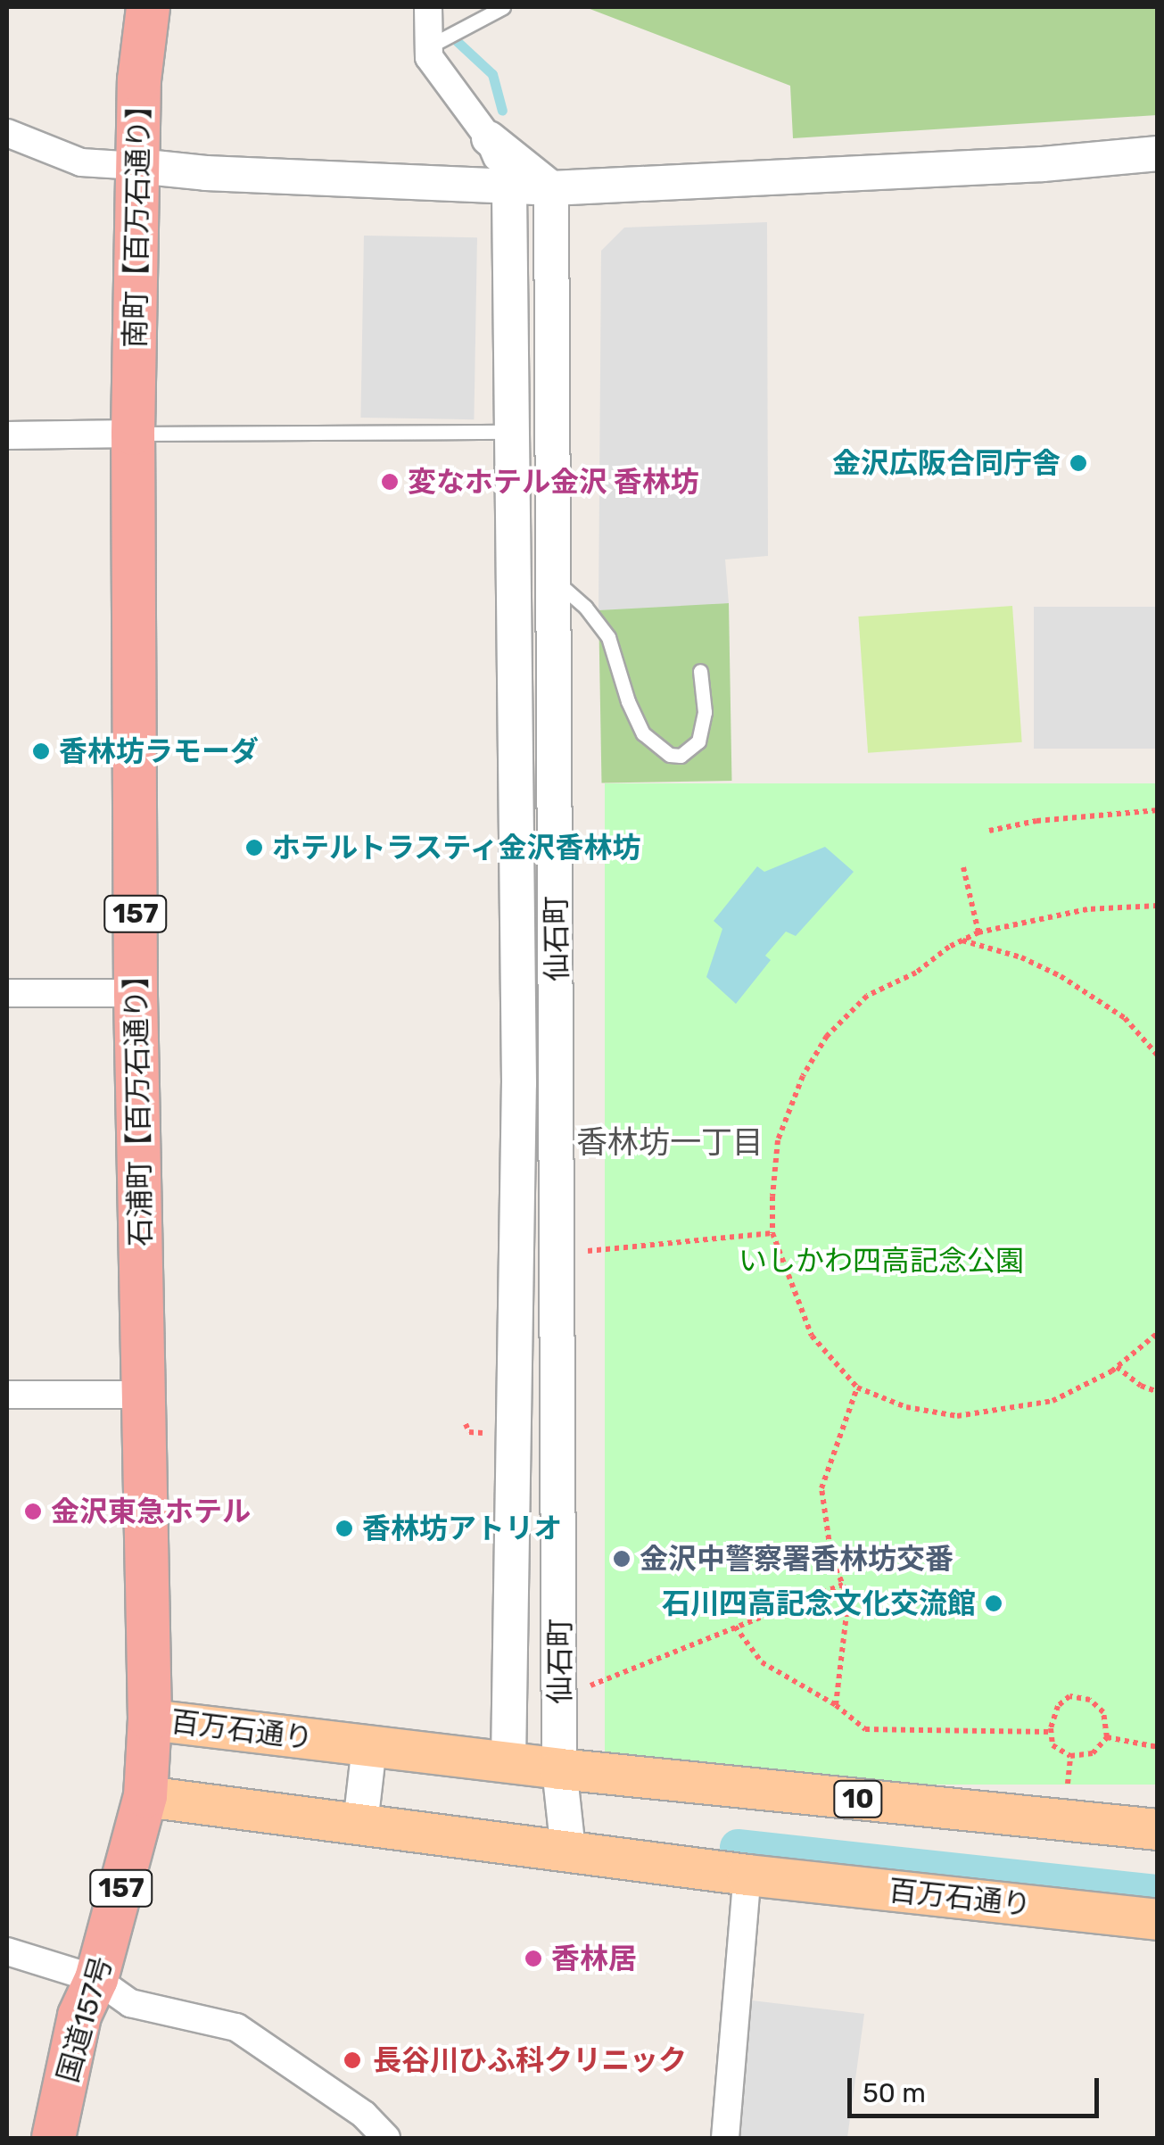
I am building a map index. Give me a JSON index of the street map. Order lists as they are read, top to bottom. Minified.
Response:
{"streets":{"highway":["南町【百万石通り】","157","石浦町【百万石通り】","百万石通り","国道157号"],"main road":["10"],"street":["仙石町"]},"crossings":[["南町【百万石通り】","石浦町【百万石通り】"],["仙石町","百万石通り"],["石浦町【百万石通り】","百万石通り"],["百万石通り","国道157号"]],"districts":["香林坊一丁目"],"parks":["いしかわ四高記念公園"],"places":["金沢広阪合同庁舎","変なホテル金沢 香林坊","香林坊ラモーダ","ホテルトラスティ金沢香林坊","金沢東急ホテル","香林坊アトリオ","金沢中警察署香林坊交番","石川四高記念文化交流館","香林居","長谷川ひふ科クリニック"],"scale_bar":"50 m"}
